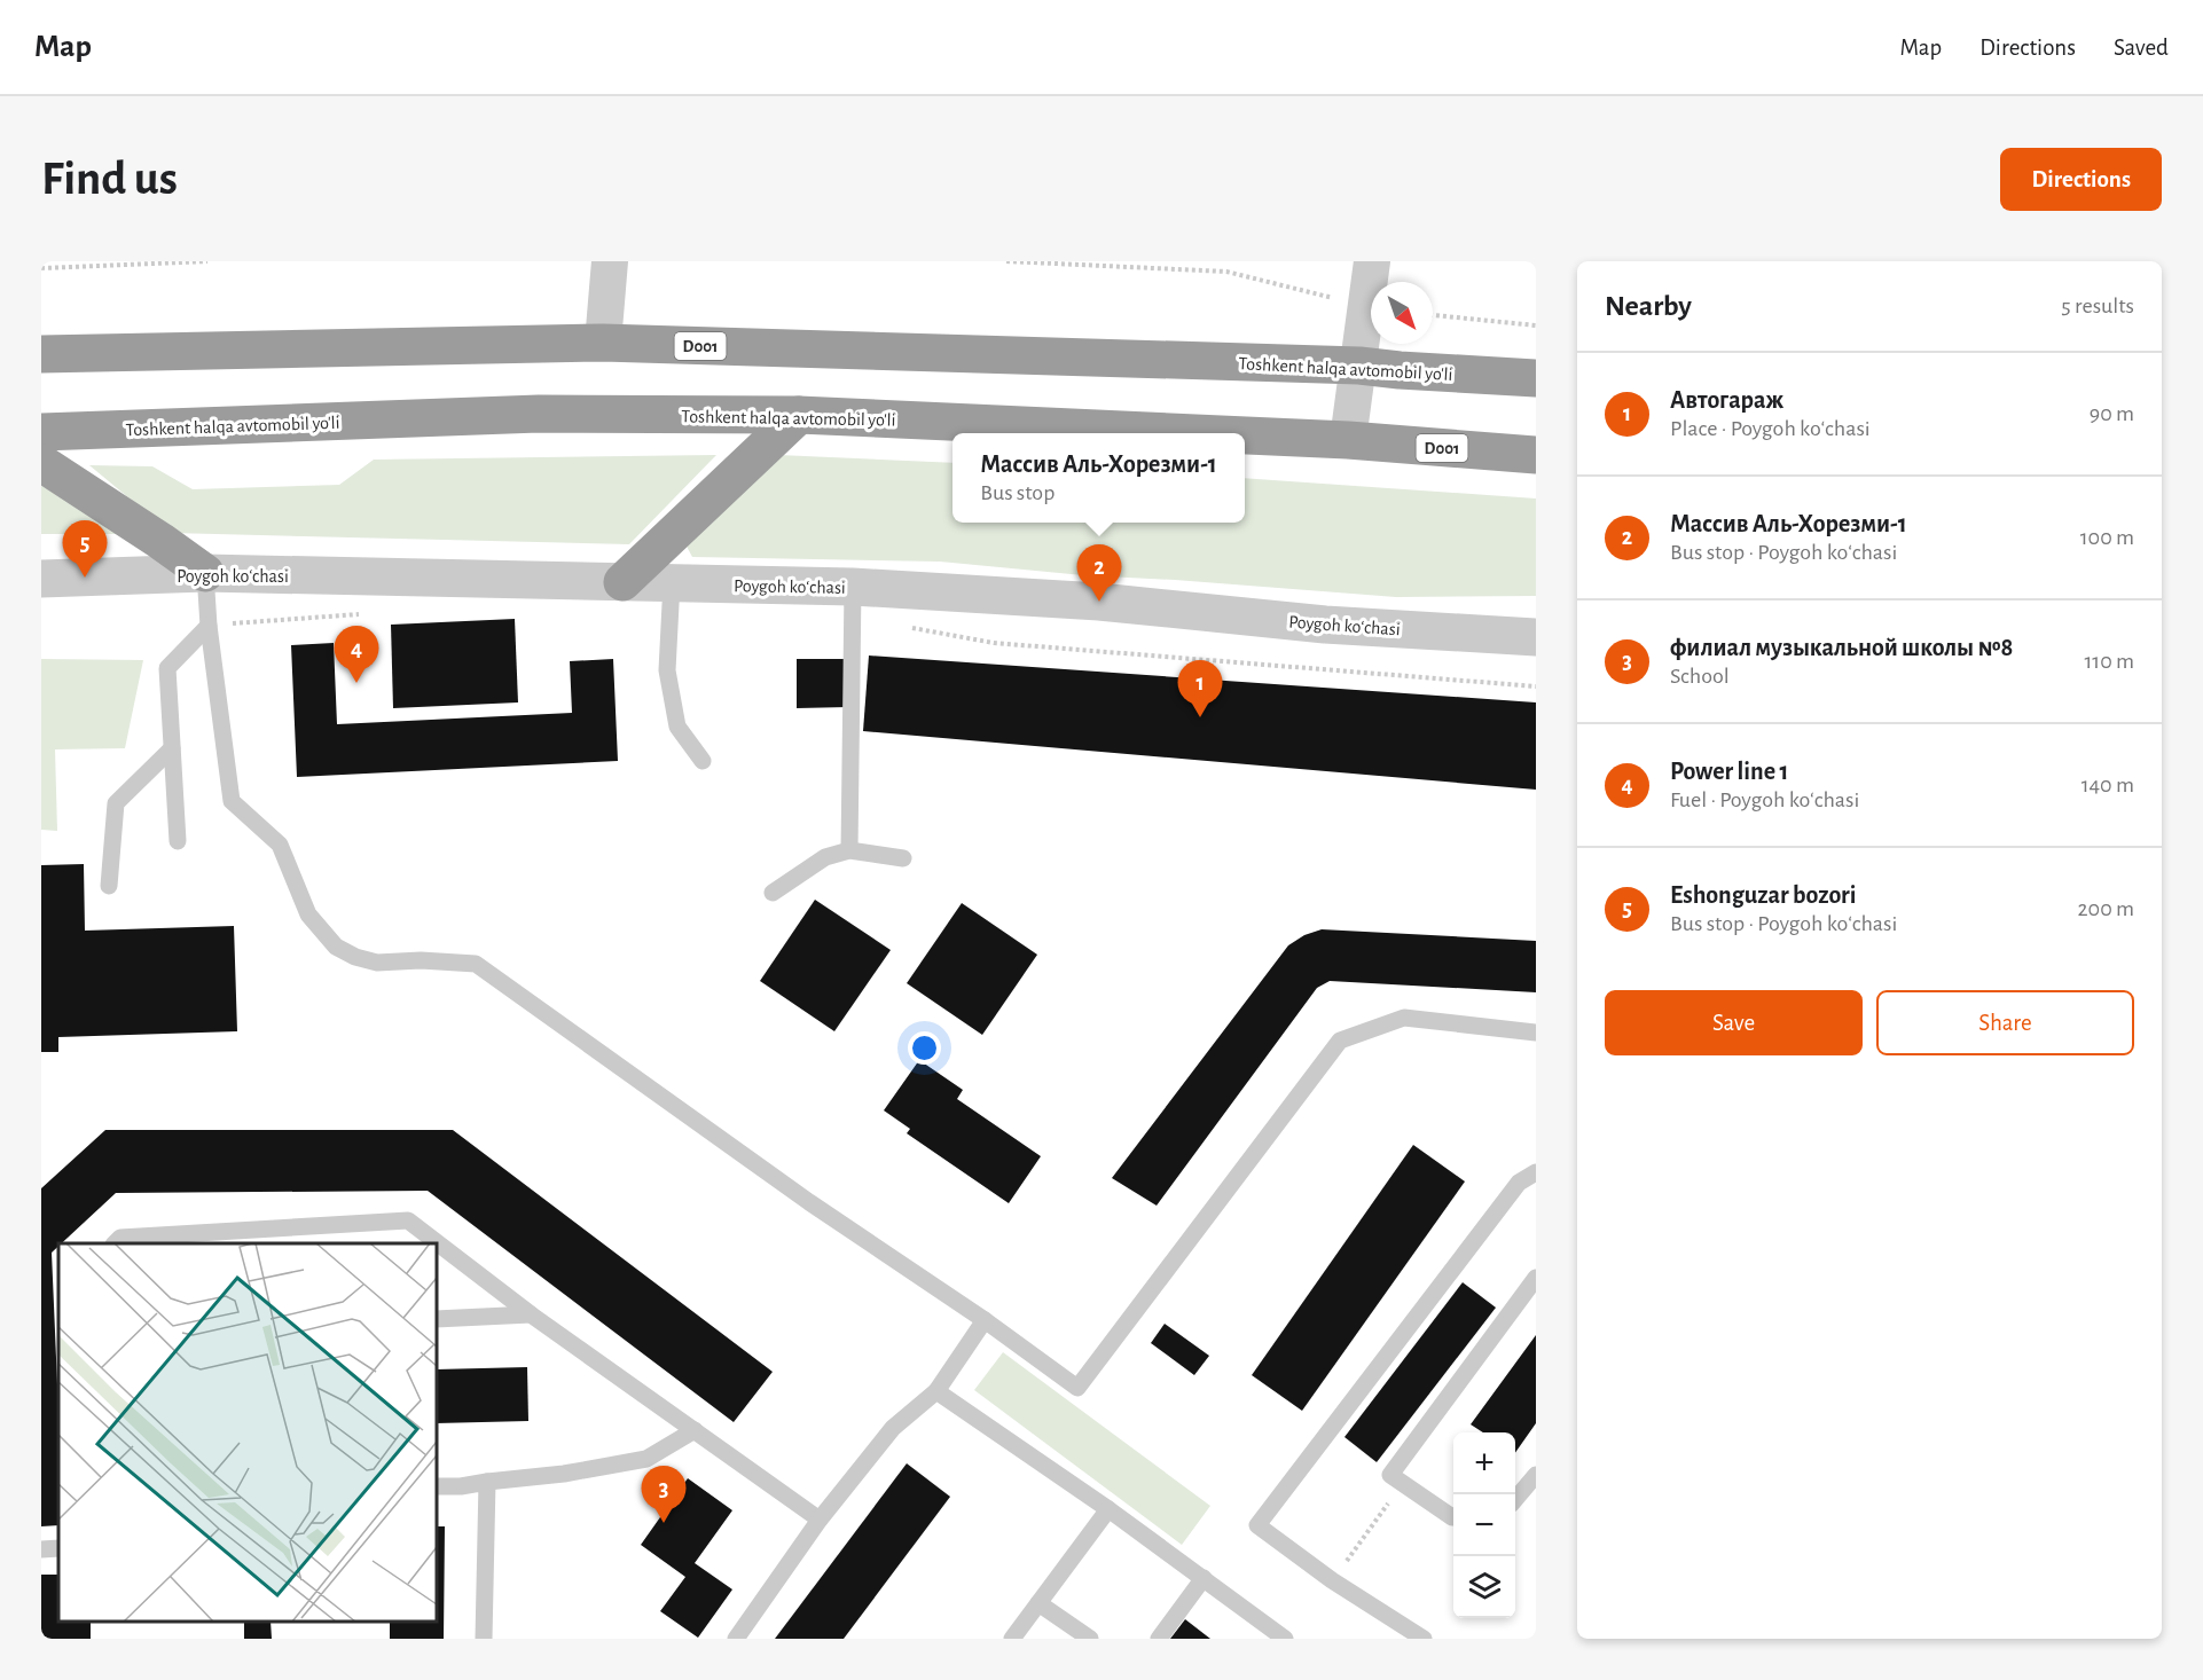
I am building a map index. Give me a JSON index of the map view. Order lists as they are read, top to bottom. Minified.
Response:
{"streets":{"highway":["D001","Toshkent halqa avtomobil yo'li"],"street":["Poygoh koʻchasi"]},"north":"bottom right","page":{"header":"Map","nav":["Map","Directions","Saved"],"buttons":["Directions",["Save","Share"]],"title":"Find us","heading":["Nearby","5 results"],"list":[{"mark":"1","name":"Автогараж","note":"Place · Poygoh koʻchasi","value":"90 m"},{"mark":"2","name":"Массив Аль-Хорезми-1","note":"Bus stop · Poygoh koʻchasi","value":"100 m"},{"mark":"3","name":"филиал музыкальной школы №8","note":"School","value":"110 m"},{"mark":"4","name":"Power line 1","note":"Fuel · Poygoh koʻchasi","value":"140 m"},{"mark":"5","name":"Eshonguzar bozori","note":"Bus stop · Poygoh koʻchasi","value":"200 m"}],"popup":["Массив Аль-Хорезми-1","Bus stop"],"pins":["5","2","4","1","3"],"map_buttons":["+","−"]}}
